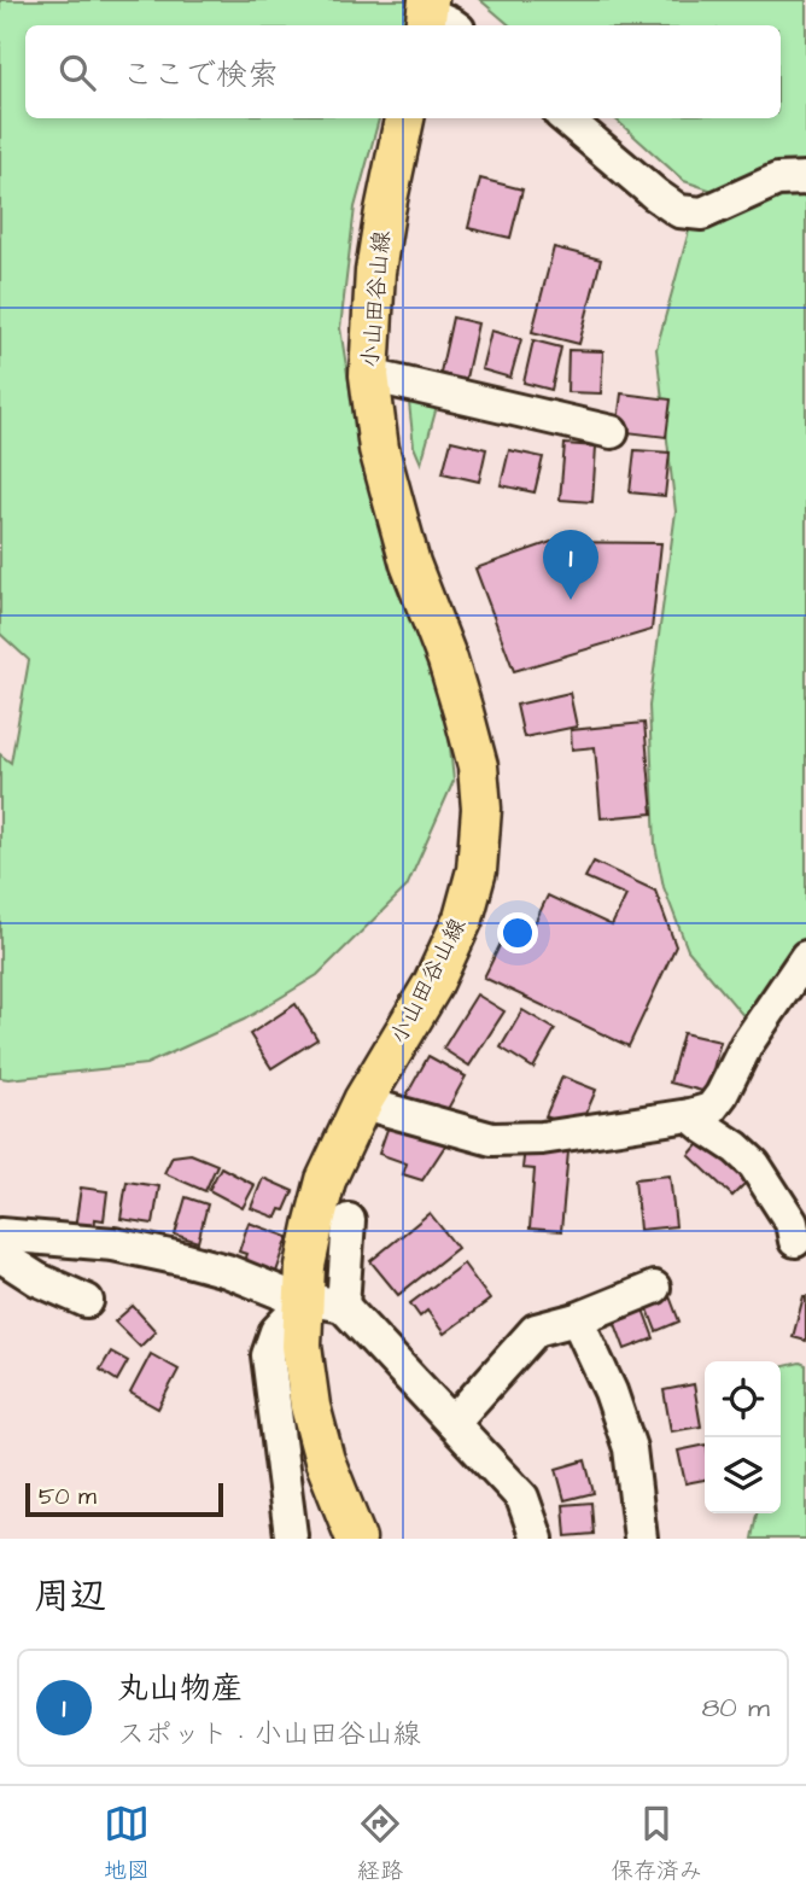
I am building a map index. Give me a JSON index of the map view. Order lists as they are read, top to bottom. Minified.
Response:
{"streets":{"main road":["小山田谷山線"]},"scale_bar":"50 m","page":{"search":"ここで検索","pins":"1","scale":"50 m","heading":"周辺","list":[{"mark":"1","name":"丸山物産","note":"スポット · 小山田谷山線","value":"80 m"}],"nav":["地図","経路","保存済み"]}}
